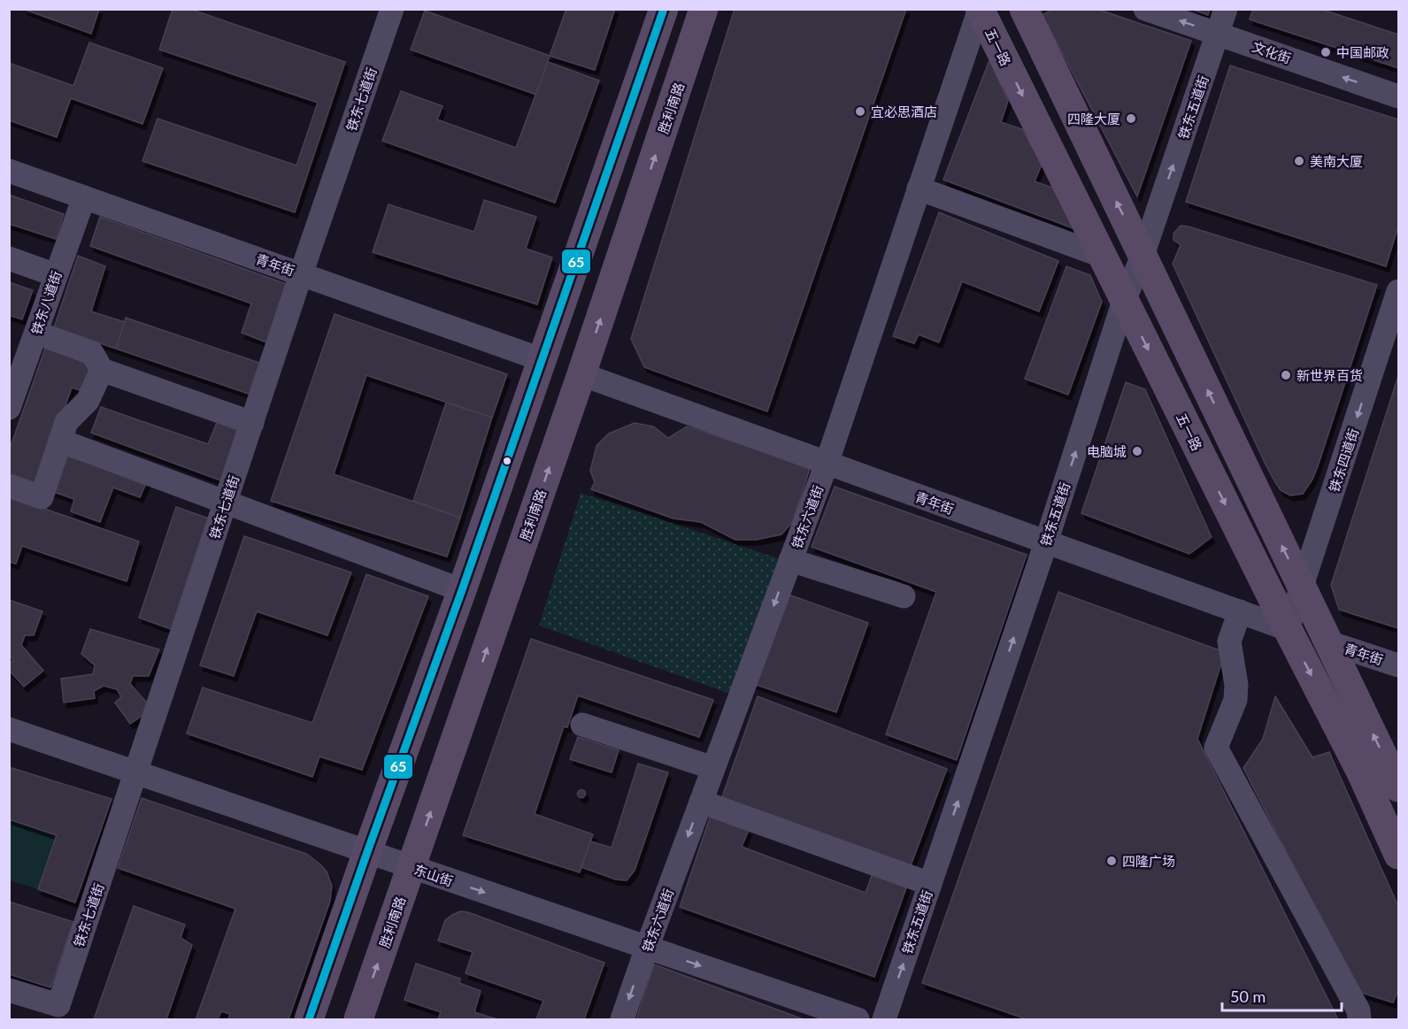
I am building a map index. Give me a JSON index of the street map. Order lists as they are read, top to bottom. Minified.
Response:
{"streets":{"main road":["五一路","胜利南路"],"street":["文化街","铁东七道街","铁东五道街","青年街","铁东八道街","铁东四道街","铁东六道街","东山街"]},"crossings":[["五一路","铁东五道街"],["五一路","青年街"],["五一路","铁东四道街"],["五一路","铁东六道街"],["文化街","铁东五道街"],["铁东七道街","青年街"],["铁东七道街","东山街"],["铁东五道街","青年街"],["胜利南路","青年街"],["胜利南路","东山街"],["青年街","铁东八道街"],["青年街","铁东四道街"],["青年街","铁东六道街"],["铁东六道街","东山街"]],"one_way":["文化街","铁东五道街","铁东四道街","铁东六道街"],"places":["中国邮政","宜必思酒店","四隆大厦","美南大厦","新世界百货","电脑城","四隆广场"],"lines":["transit line 65"],"scale_bar":"50 m"}
